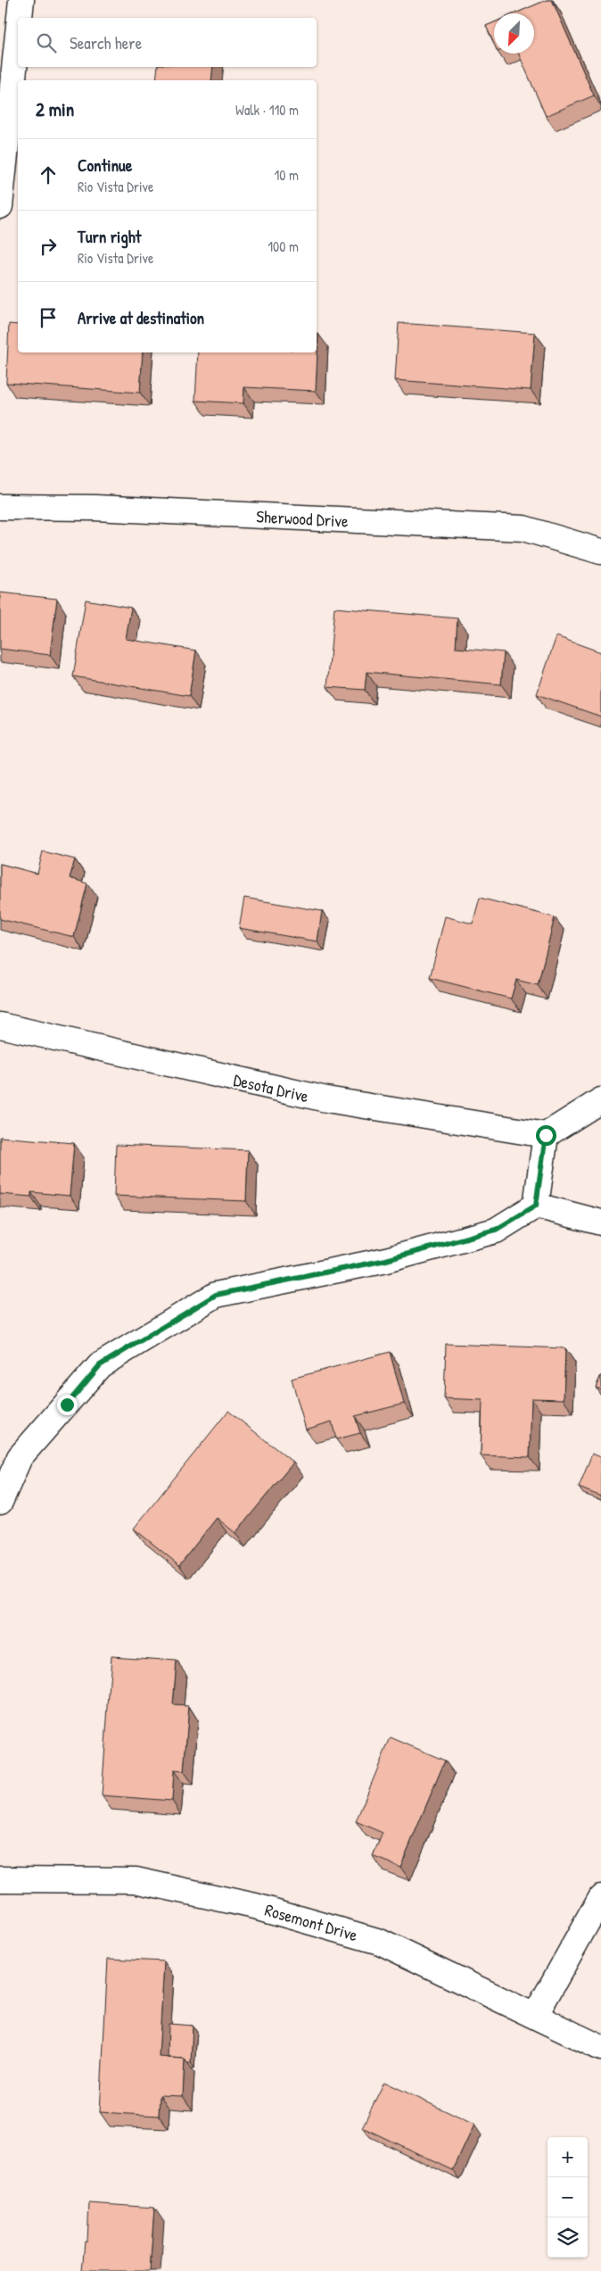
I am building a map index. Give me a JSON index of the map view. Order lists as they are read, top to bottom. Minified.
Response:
{"streets":{"street":["Sherwood Drive","Desota Drive","Rosemont Drive"]},"north":"bottom left","page":{"search":"Search here","heading":["2 min","Walk · 110 m"],"list":[["Continue","Rio Vista Drive","10 m"],["Turn right","Rio Vista Drive","100 m"],"Arrive at destination"],"map_buttons":["+","−"]}}
